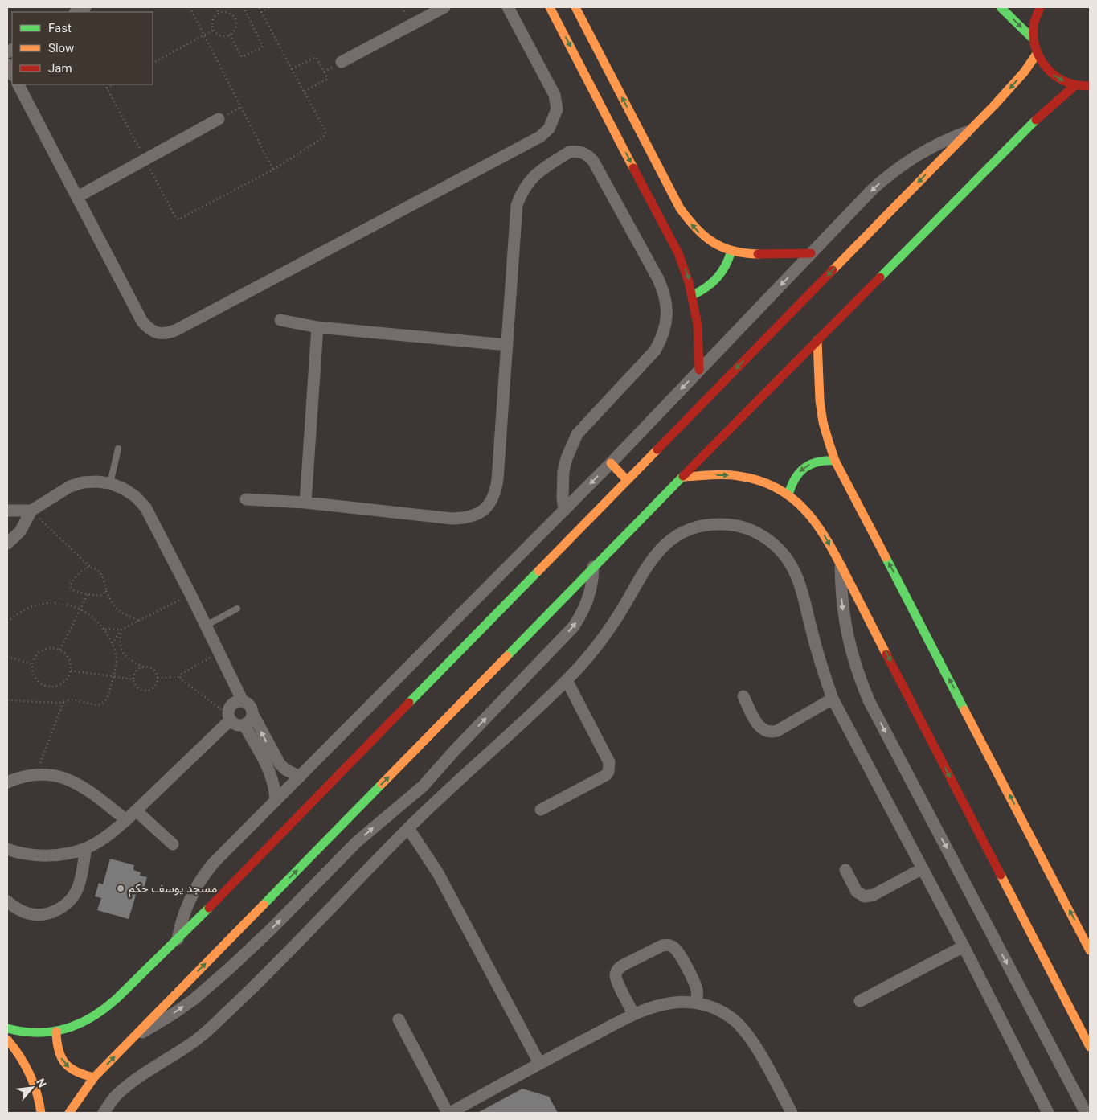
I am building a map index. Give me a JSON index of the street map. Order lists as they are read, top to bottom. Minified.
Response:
{"places":["مسجد يوسف حكم"],"legend":["Fast","Slow","Jam"],"north":"top right"}
